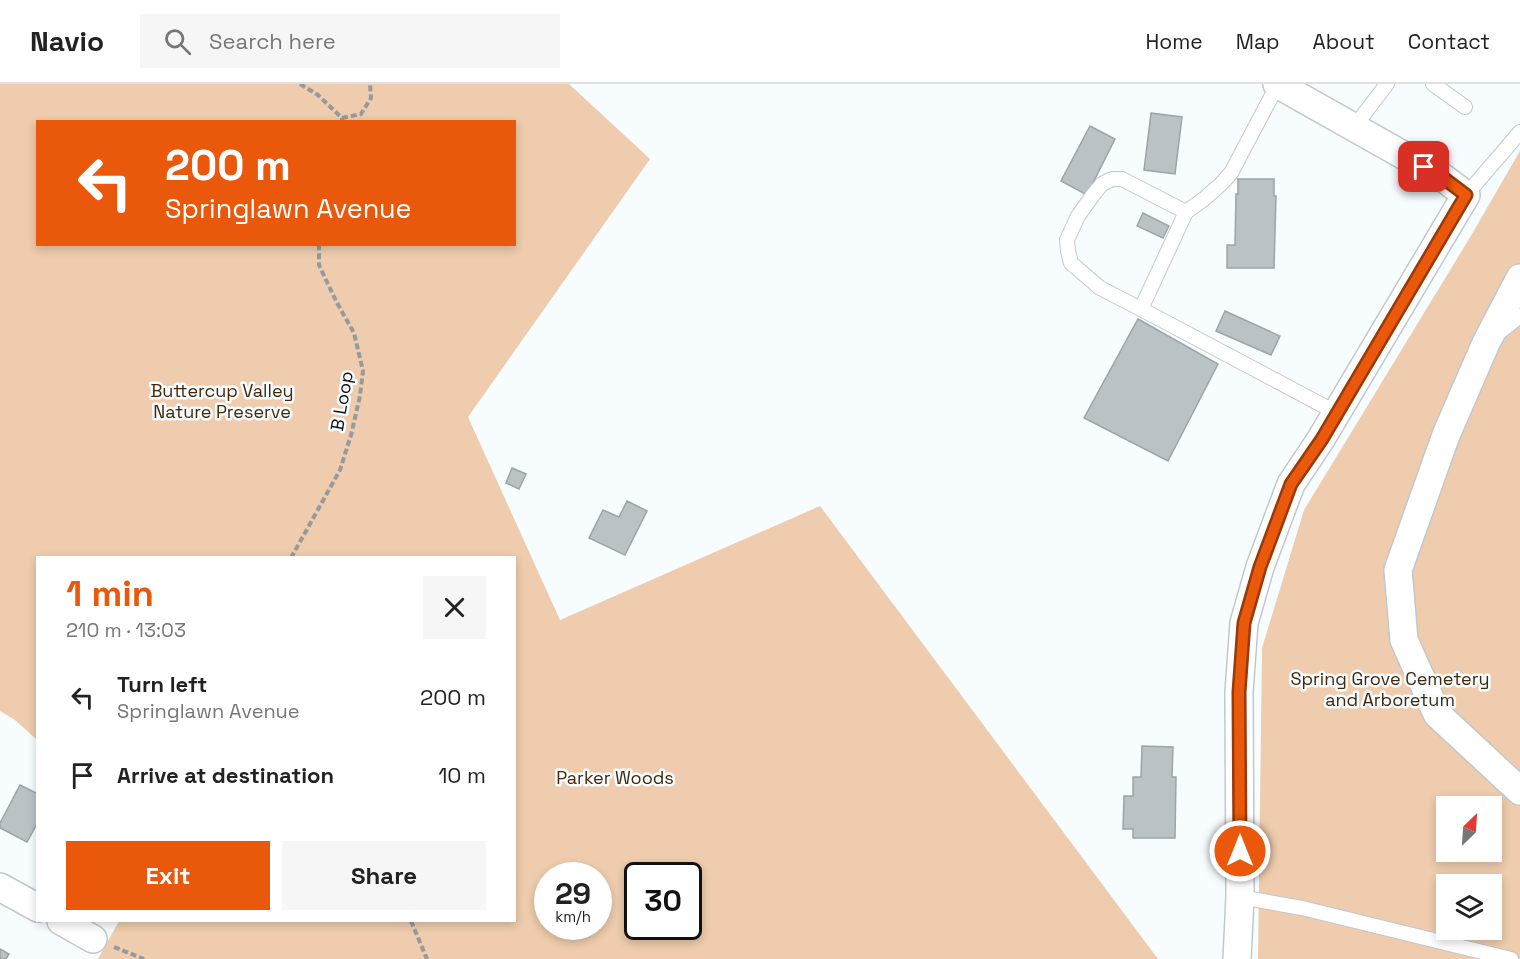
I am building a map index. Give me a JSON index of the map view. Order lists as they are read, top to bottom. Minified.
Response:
{"streets":{"path":["B Loop"]},"parks":["Buttercup Valley Nature Preserve","Spring Grove Cemetery and Arboretum","Parker Woods"],"north":"top right","page":{"header":"Navio","search":"Search here","nav":["Home","Map","About","Contact"],"turn":["200 m","Springlawn Avenue"],"heading":["1 min","210 m · 13:03"],"list":[{"name":"Turn left","note":"Springlawn Avenue","value":"200 m"},{"name":"Arrive at destination","value":"10 m"}],"buttons":["Exit","Share"],"speed":"29 km/h","limit":"30"}}
